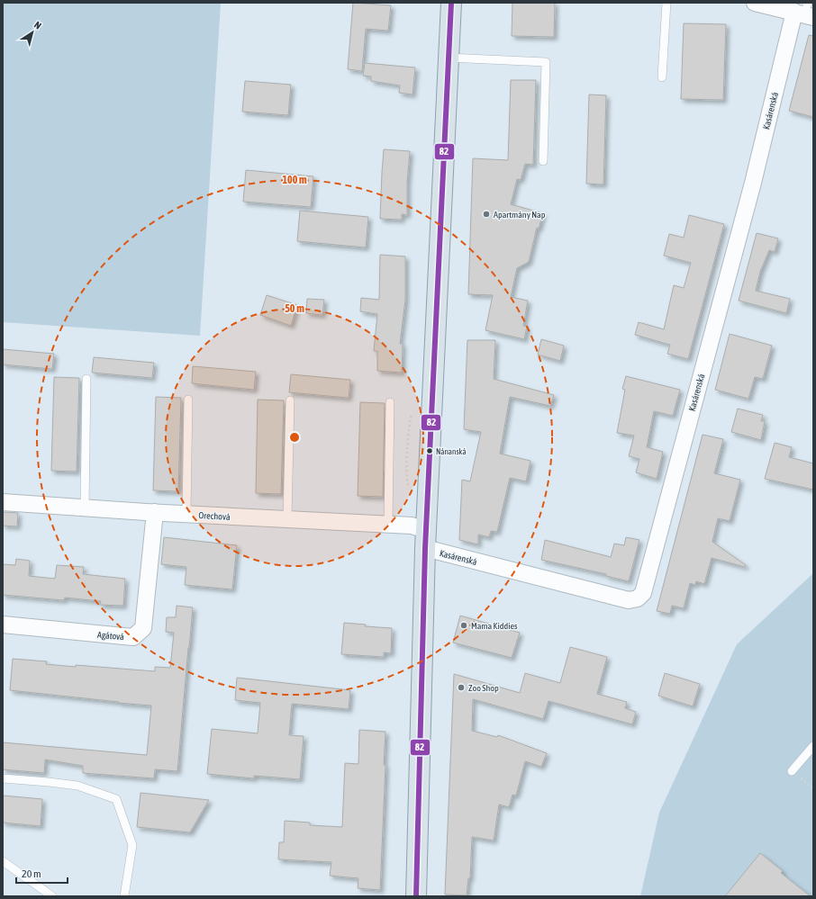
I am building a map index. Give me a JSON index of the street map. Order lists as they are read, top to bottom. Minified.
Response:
{"streets":{"street":["Kasárenská","Orechová","Agátová"]},"crossings":[["Orechová","Agátová"]],"places":["Apartmány Nap","Nánanská","Mama Kiddies","Zoo Shop"],"lines":["transit line 82"],"scale_bar":"20 m","north":"top right","rings":["100 m","50 m"]}
